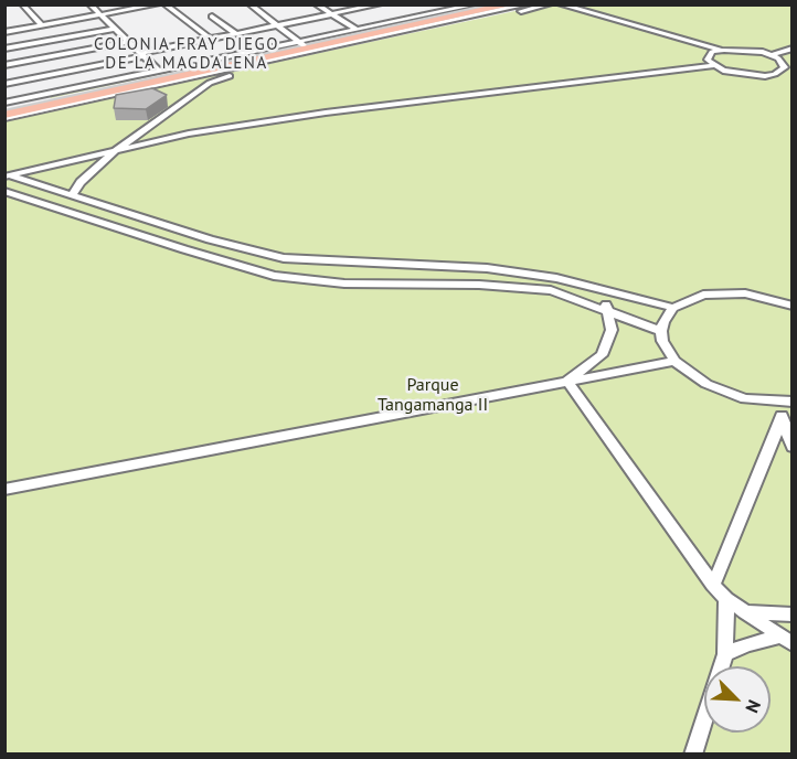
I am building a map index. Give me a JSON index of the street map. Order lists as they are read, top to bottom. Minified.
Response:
{"districts":["COLONIA FRAY DIEGO DE LA MAGDALENA"],"parks":["Parque Tangamanga II"],"north":"bottom right"}
